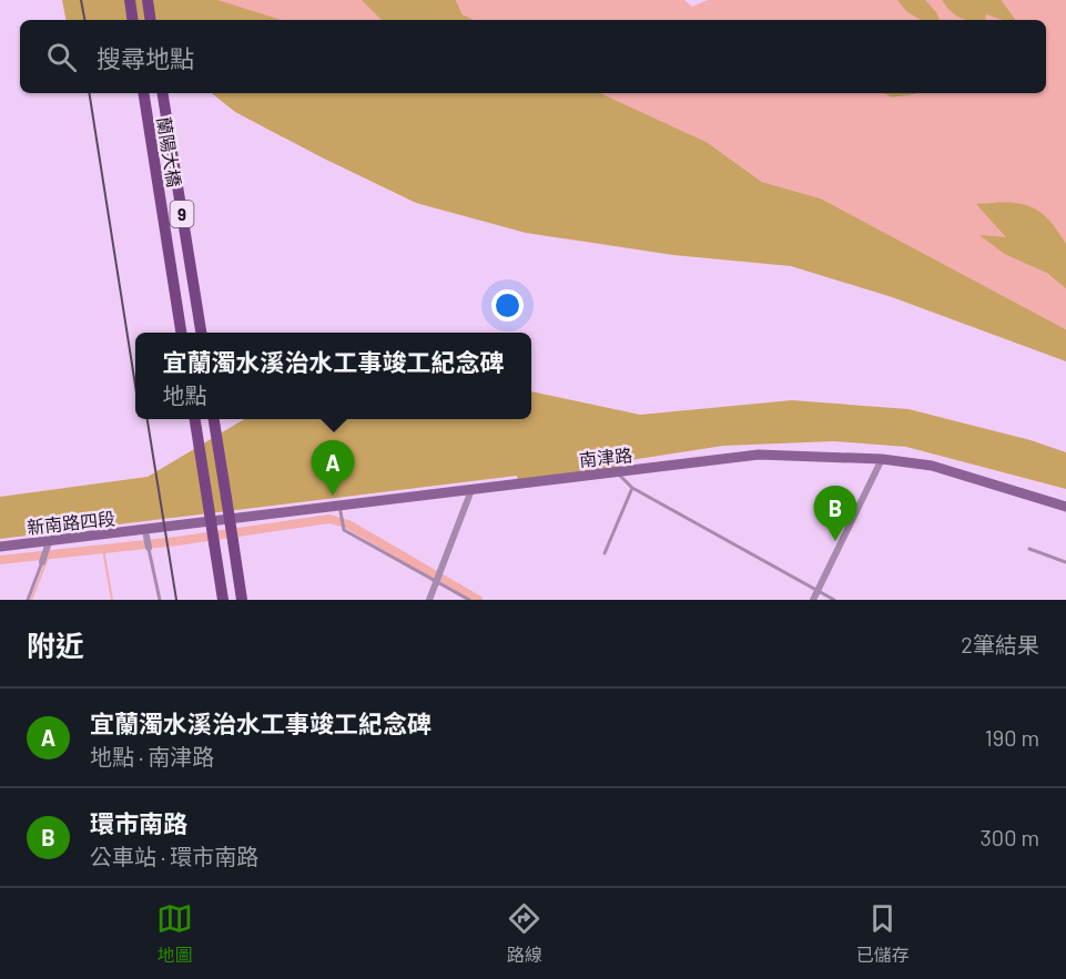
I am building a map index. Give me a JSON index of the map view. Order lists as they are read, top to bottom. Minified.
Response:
{"streets":{"main road":["蘭陽大橋","9"],"street":["南津路","新南路四段"]},"crossings":[["南津路","新南路四段"]],"page":{"search":"搜尋地點","popup":["宜蘭濁水溪治水工事竣工紀念碑","地點"],"pins":["A","B"],"heading":["附近","2筆結果"],"list":[{"mark":"A","name":"宜蘭濁水溪治水工事竣工紀念碑","note":"地點 · 南津路","value":"190 m"},{"mark":"B","name":"環市南路","note":"公車站 · 環市南路","value":"300 m"}],"nav":["地圖","路線","已儲存"]}}
